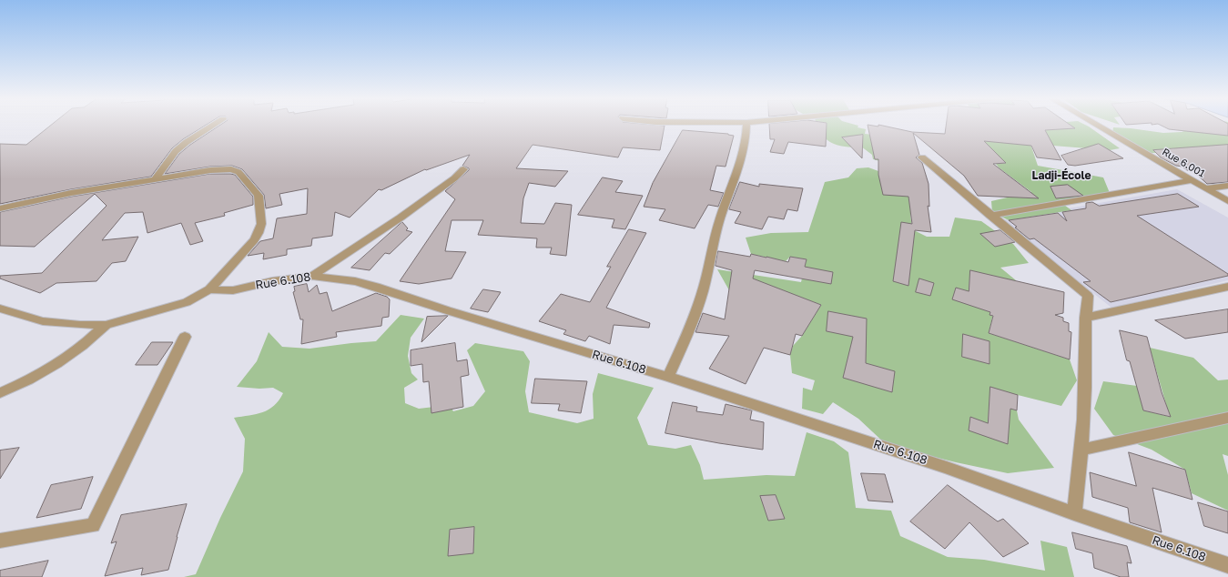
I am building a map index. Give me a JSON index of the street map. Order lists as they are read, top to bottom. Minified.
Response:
{"streets":{"street":["Rue 6.001","Rue 6.108"]},"districts":["Ladji-École"]}
